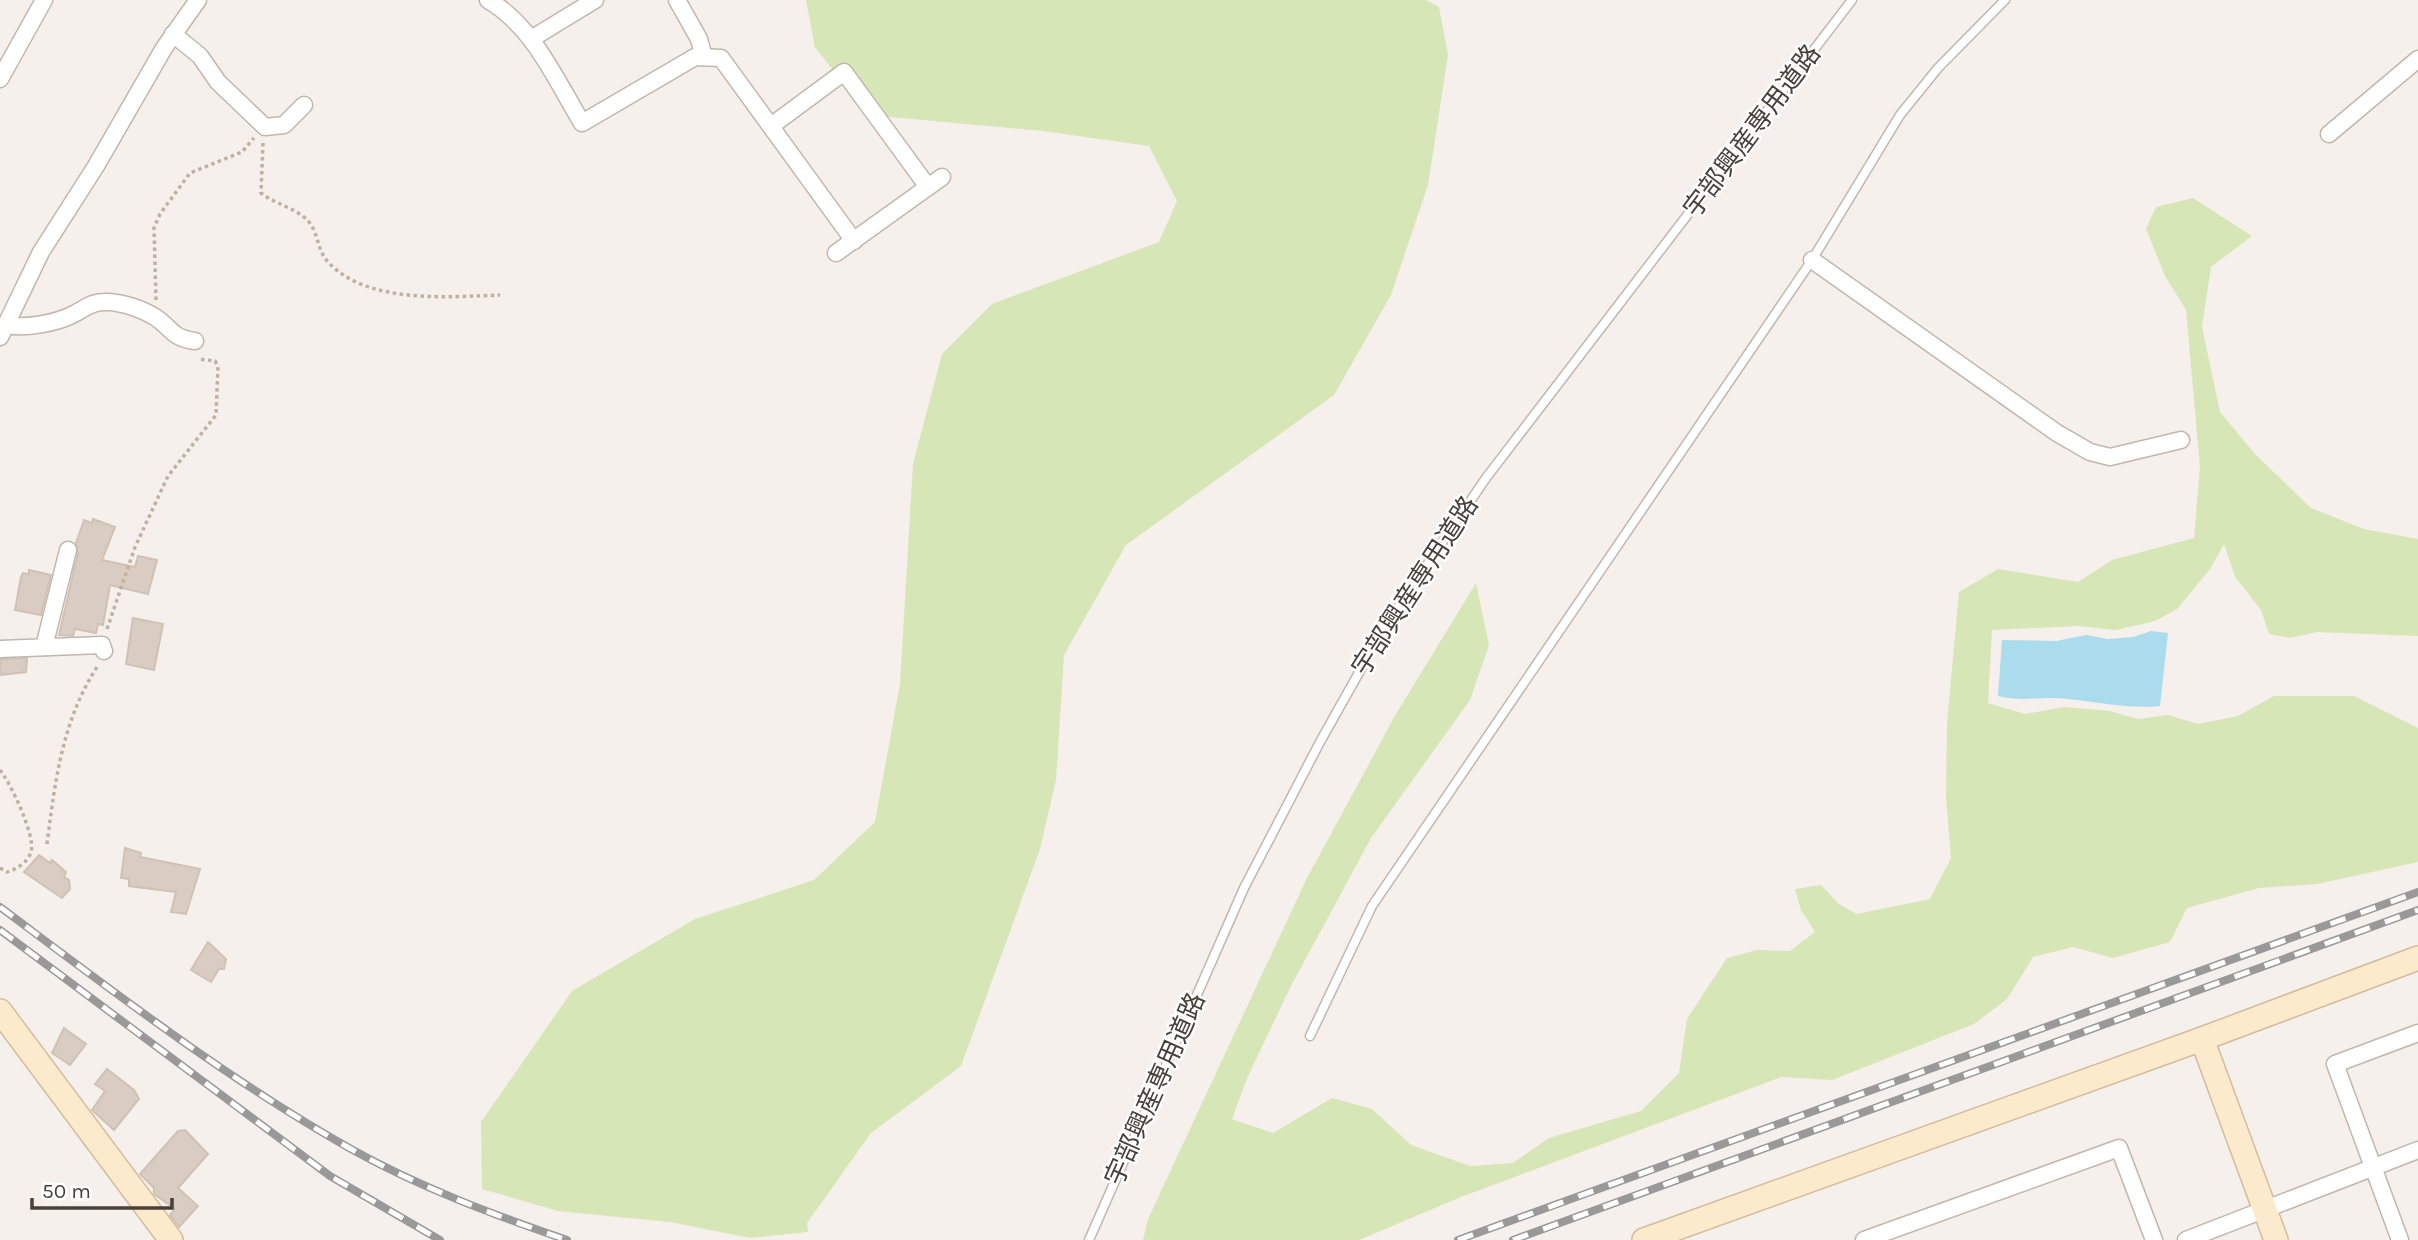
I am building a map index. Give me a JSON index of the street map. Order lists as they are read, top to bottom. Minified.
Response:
{"streets":{"lane":["宇部興産専用道路"]},"scale_bar":"50 m"}
